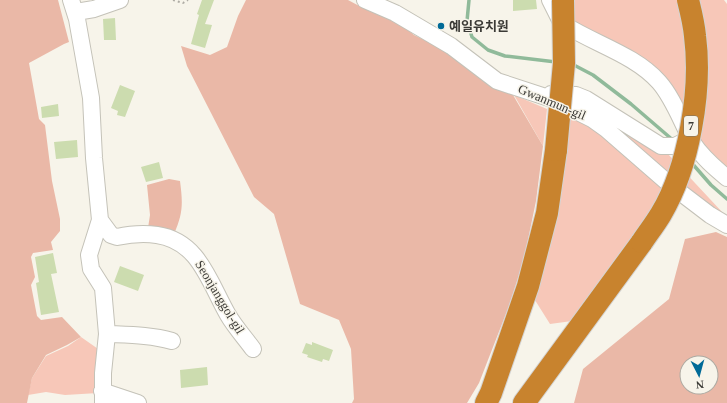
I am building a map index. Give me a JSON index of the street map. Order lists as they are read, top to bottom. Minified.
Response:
{"streets":{"highway":["7"],"street":["Gwanmun-gil","Seonjanggol-gil"]},"places":["예일유치원"],"north":"bottom"}
